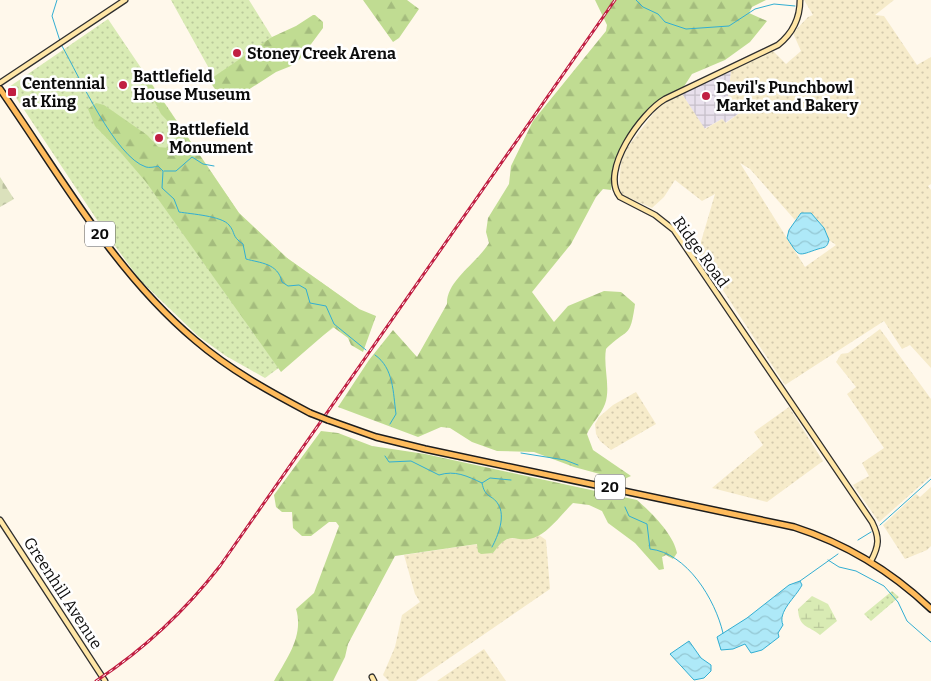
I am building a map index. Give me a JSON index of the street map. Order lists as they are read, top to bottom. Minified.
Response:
{"streets":{"main road":["20","Ridge Road","Greenhill Avenue"]},"crossings":[["20","Ridge Road"]],"places":{"other":["Stoney Creek Arena","Battlefield House Museum","Devil's Punchbowl Market and Bakery","Battlefield Monument"],"transit":["Centennial at King"]}}
